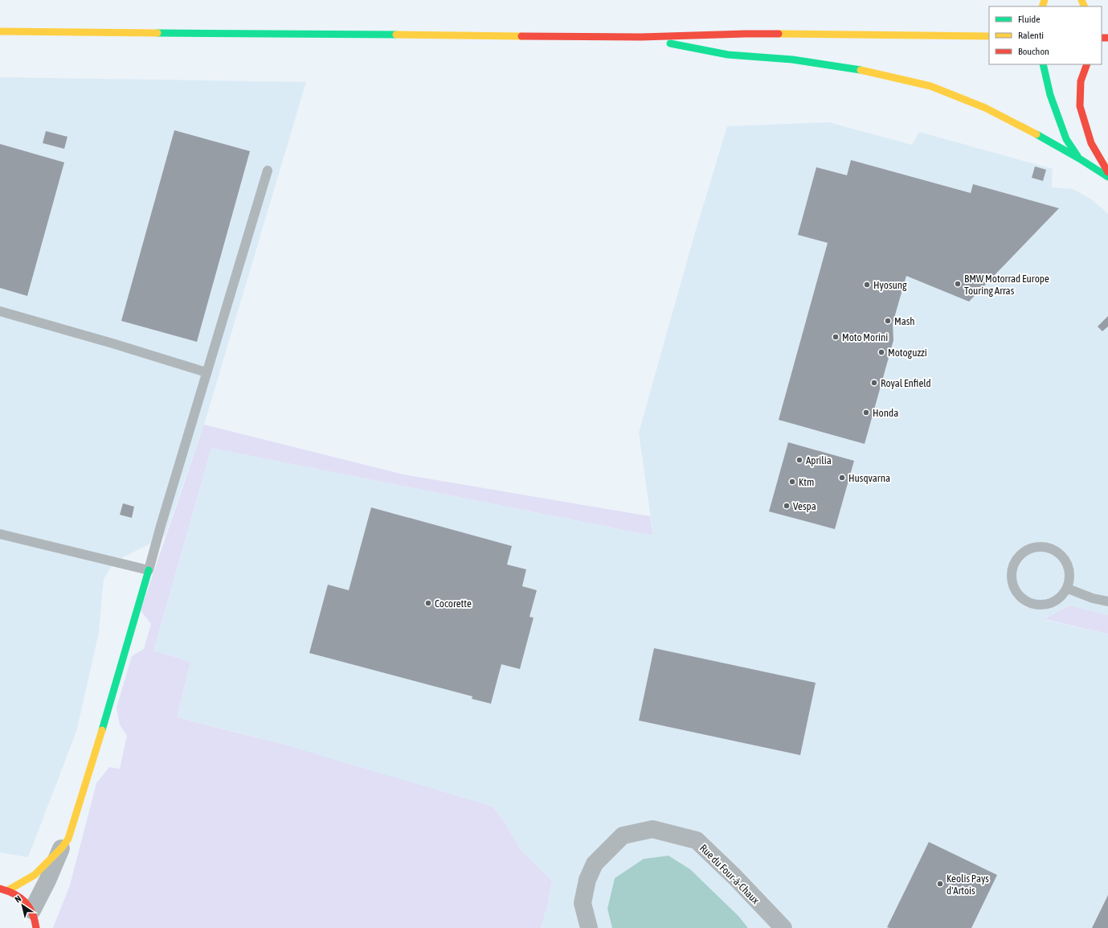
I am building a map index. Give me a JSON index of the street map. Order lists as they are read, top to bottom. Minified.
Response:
{"streets":{"street":["Rue du Four-à-Chaux"]},"places":["BMW Motorrad Europe Touring Arras","Hyosung","Mash","Moto Morini","Motoguzzi","Royal Enfield","Honda","Aprilia","Husqvarna","Ktm","Vespa","Cocorette","Keolis Pays d'Artois"],"legend":["Fluide","Ralenti","Bouchon"],"north":"top left"}
